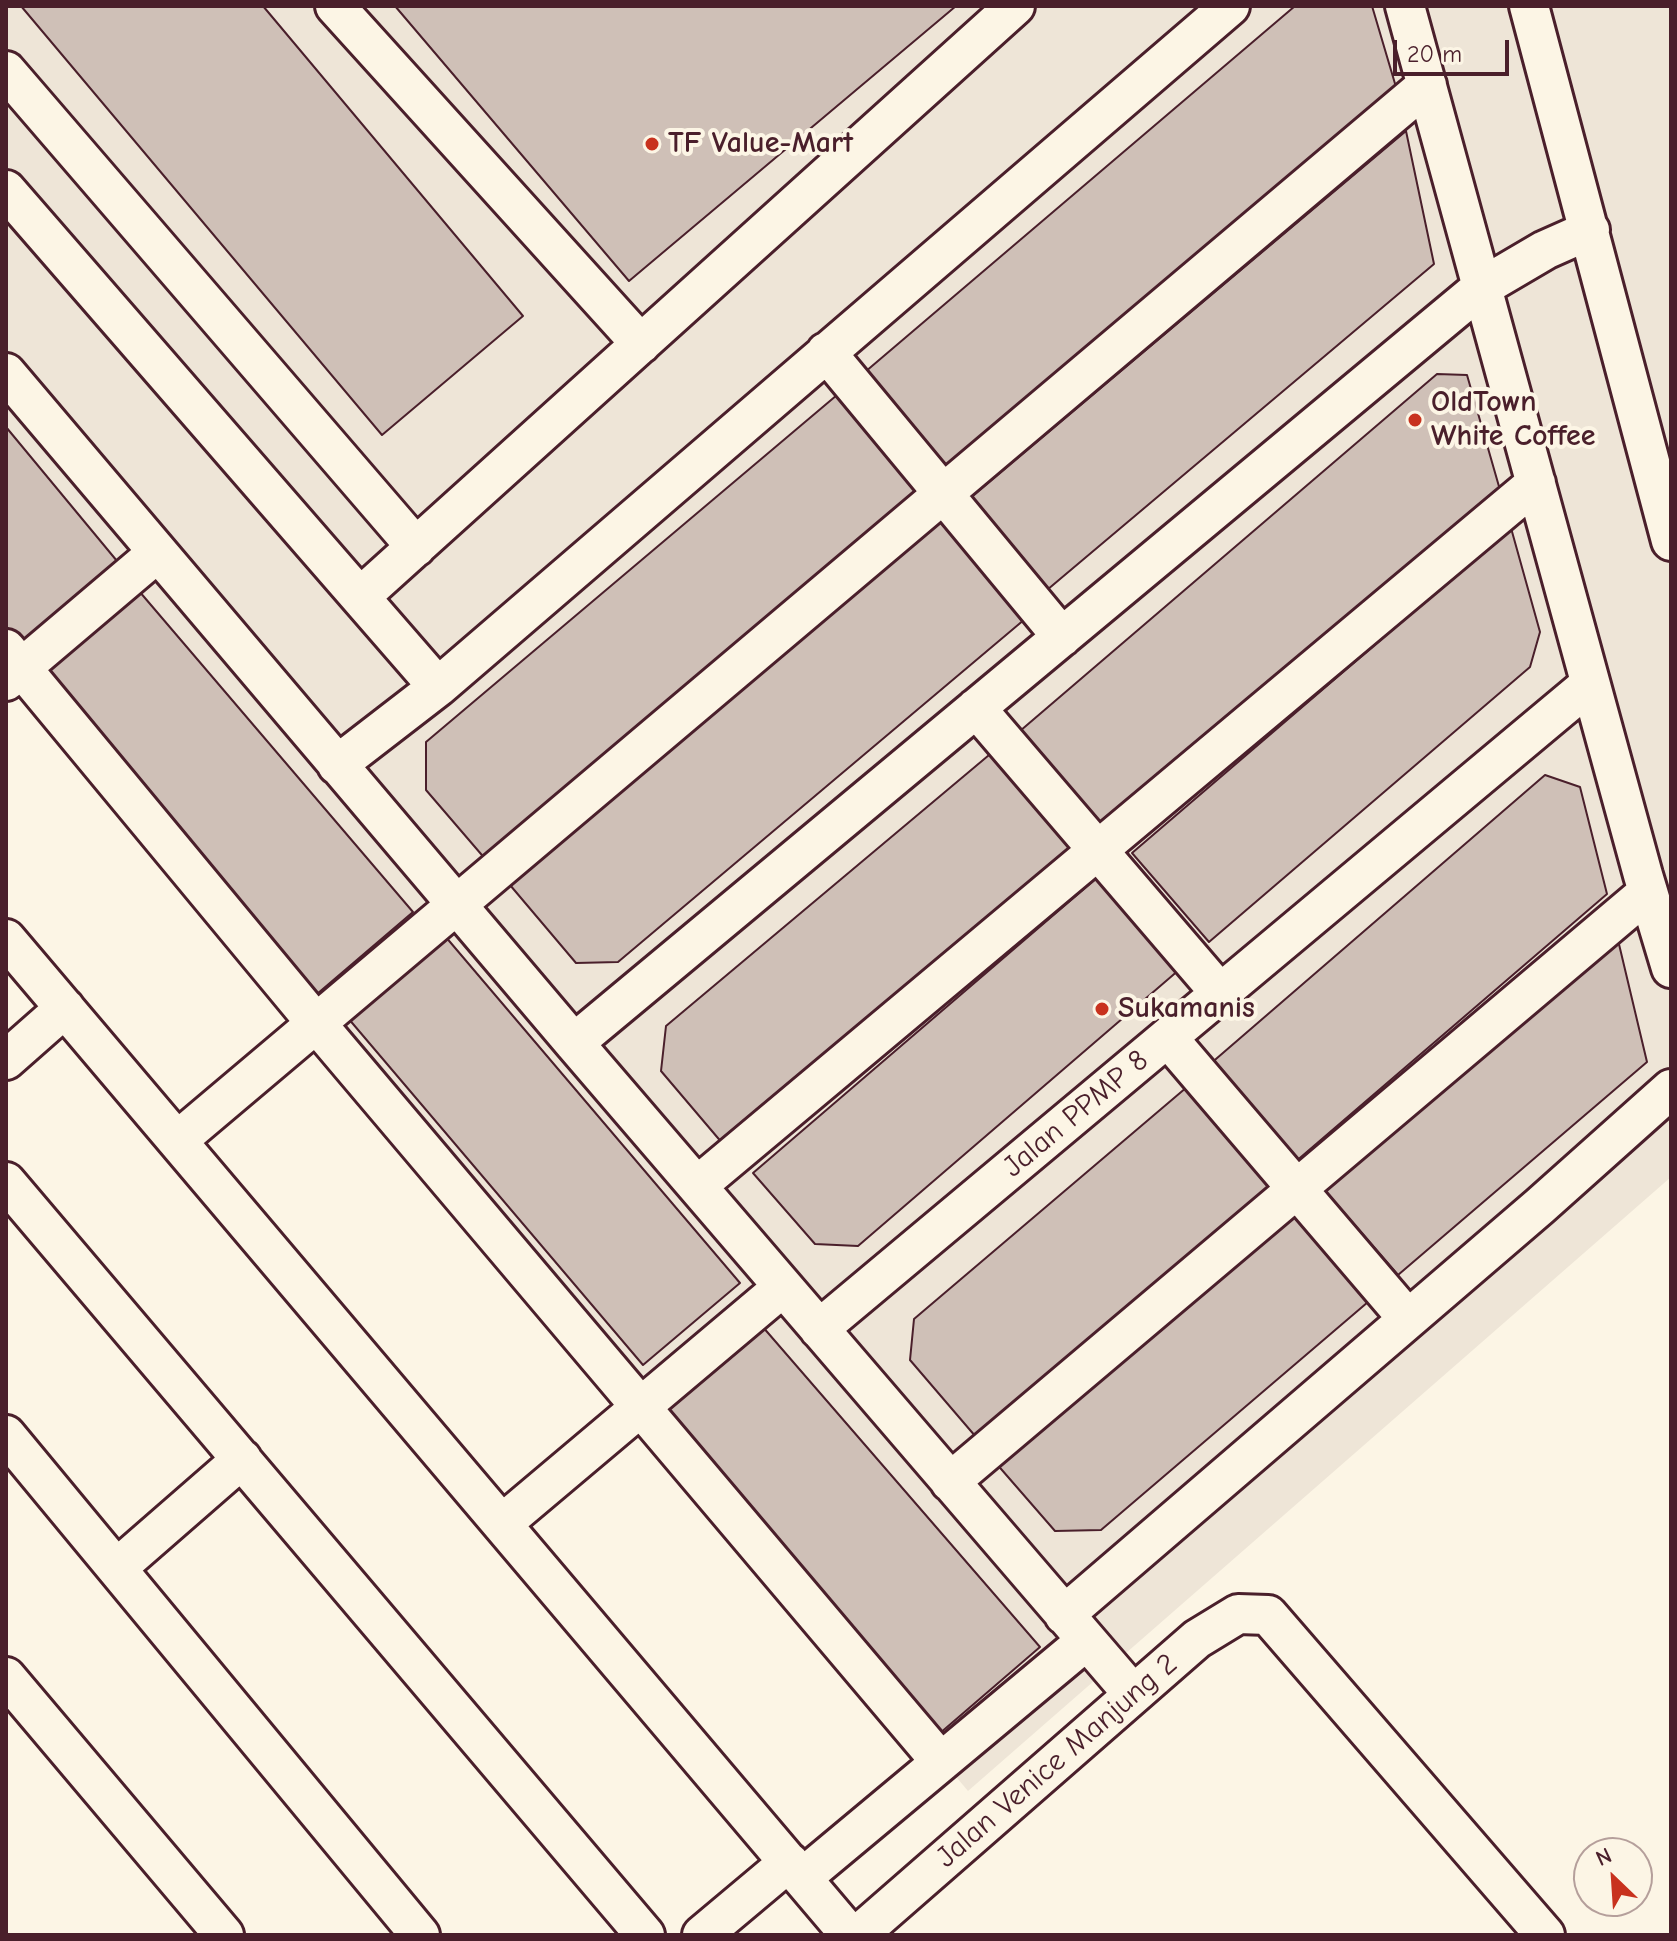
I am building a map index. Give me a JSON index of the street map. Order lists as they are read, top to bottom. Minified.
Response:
{"streets":{"street":["Jalan PPMP 8","Jalan Venice Manjung 2"]},"places":["TF Value-Mart","OldTown White Coffee","Sukamanis"],"scale_bar":"20 m","north":"top left"}
